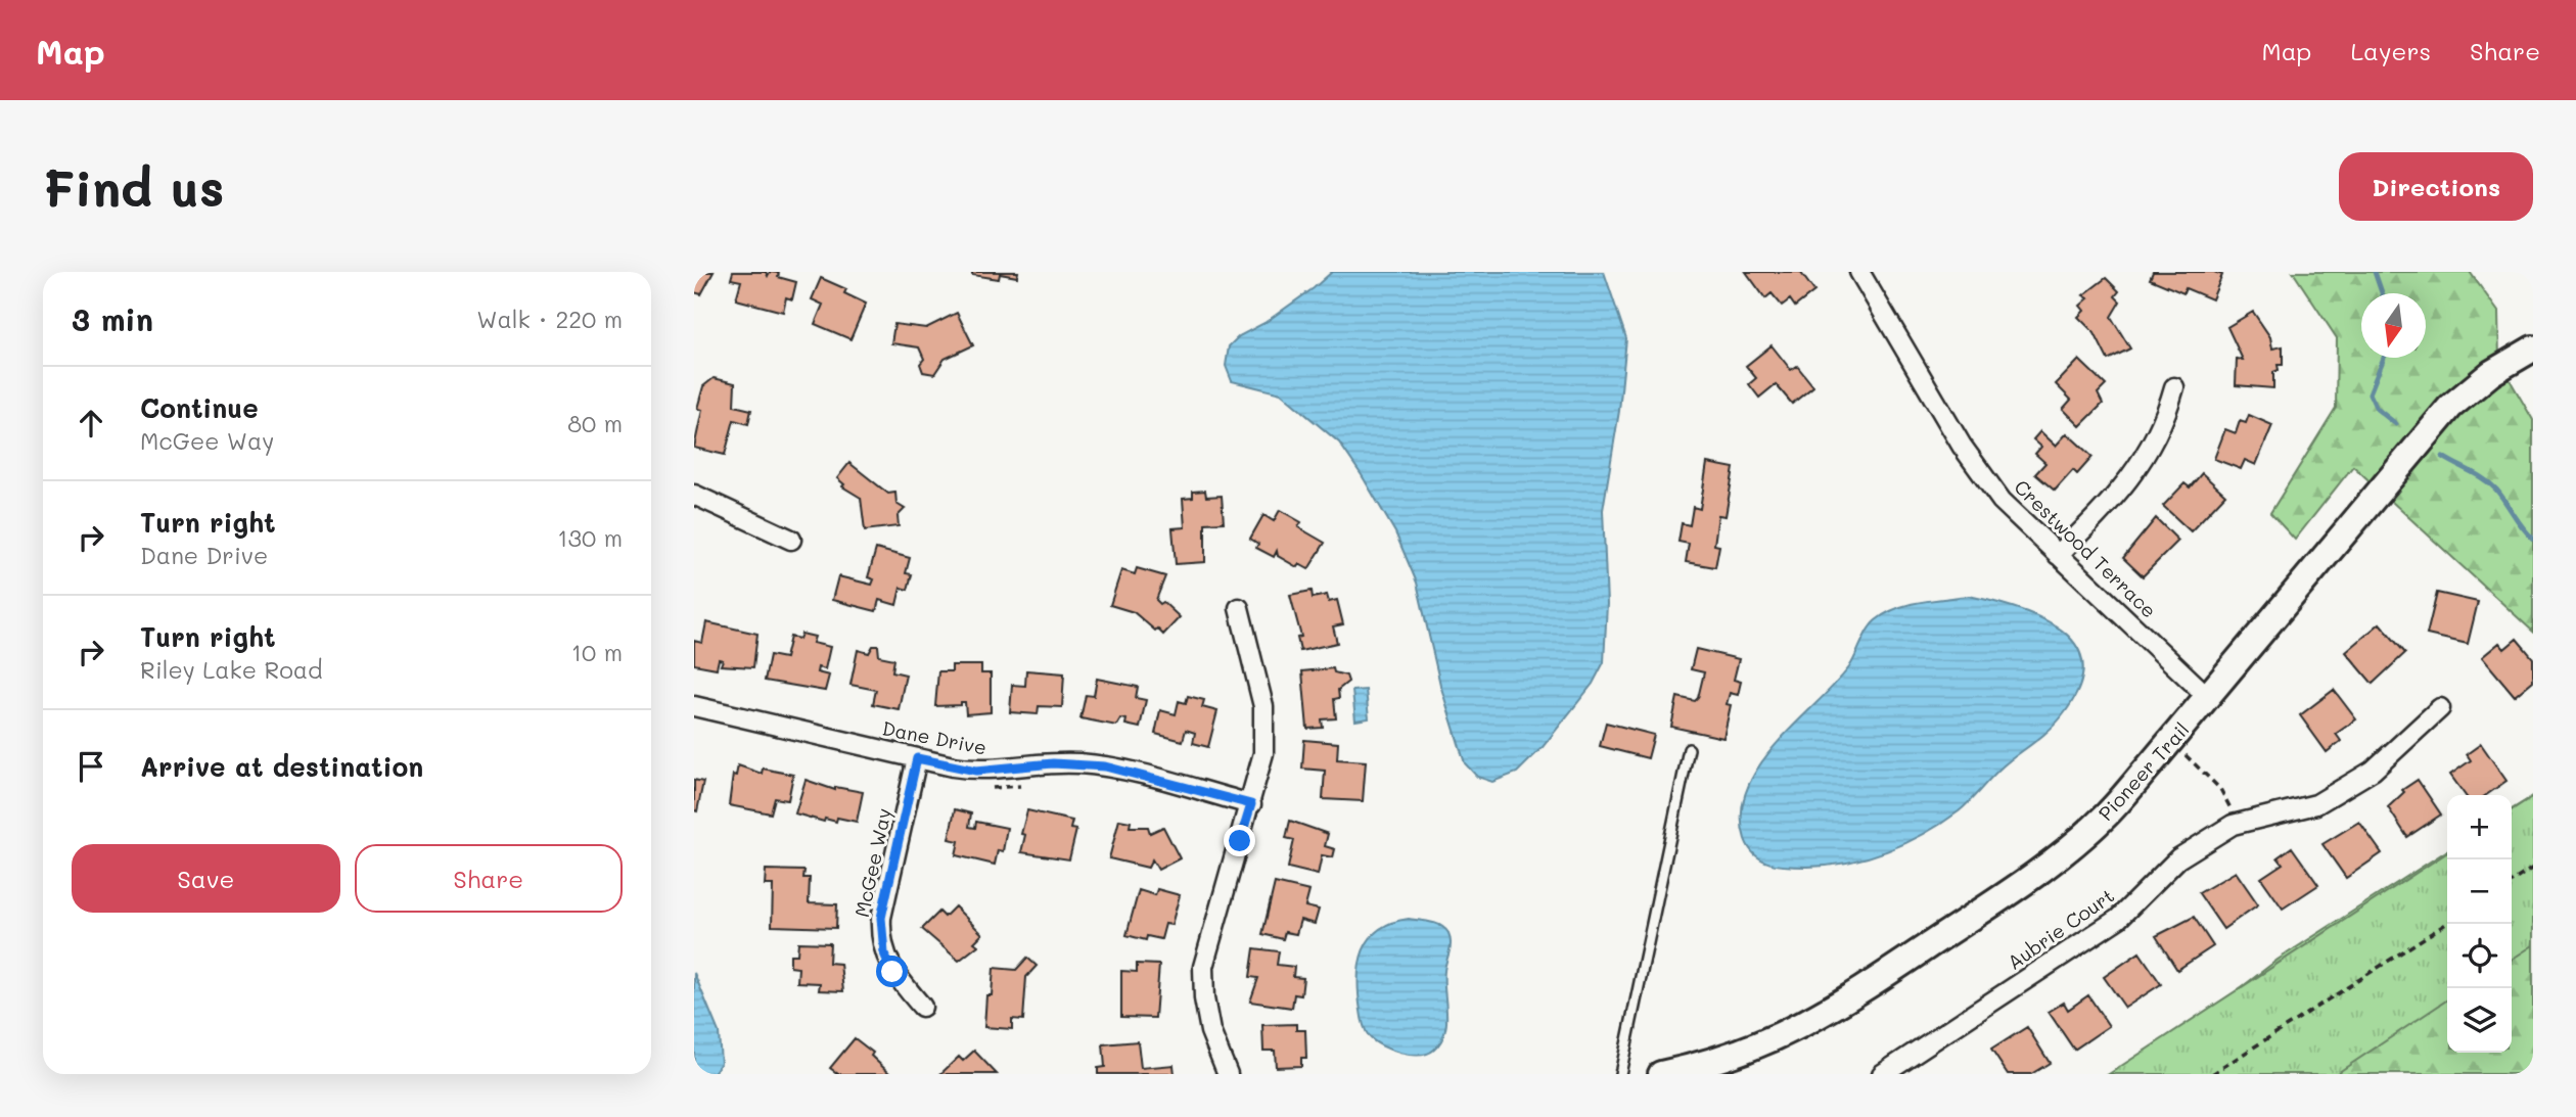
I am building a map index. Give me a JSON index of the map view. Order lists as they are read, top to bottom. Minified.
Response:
{"streets":{"main road":["Pioneer Trail"],"street":["Crestwood Terrace","Dane Drive","McGee Way","Aubrie Court"]},"crossings":[["Crestwood Terrace","Pioneer Trail"],["Dane Drive","McGee Way"]],"north":"bottom","page":{"header":"Map","nav":["Map","Layers","Share"],"buttons":["Directions",["Save","Share"]],"title":"Find us","heading":["3 min","Walk · 220 m"],"list":[["Continue","McGee Way","80 m"],["Turn right","Dane Drive","130 m"],["Turn right","Riley Lake Road","10 m"],"Arrive at destination"],"map_buttons":["+","−"]}}
